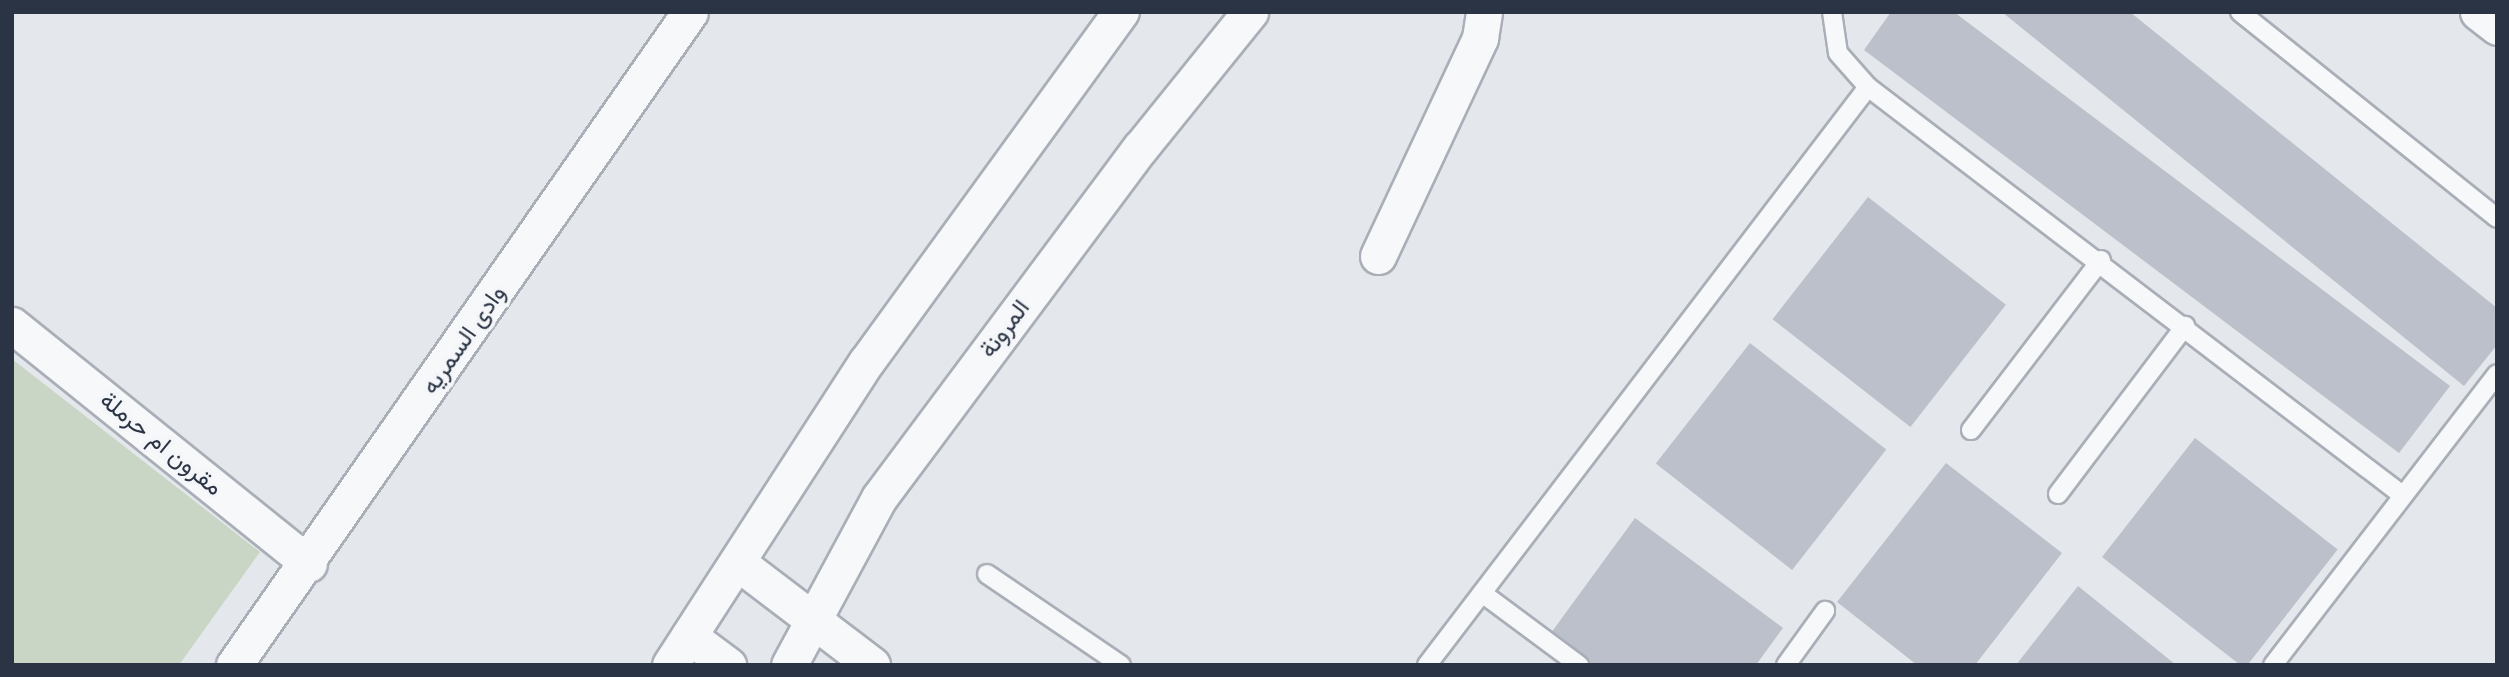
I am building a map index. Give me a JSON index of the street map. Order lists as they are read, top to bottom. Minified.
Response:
{"streets":{"street":["المرونة","وادى السمريه","مقرون ام حرملة"]},"crossings":[["وادى السمريه","مقرون ام حرملة"]]}
